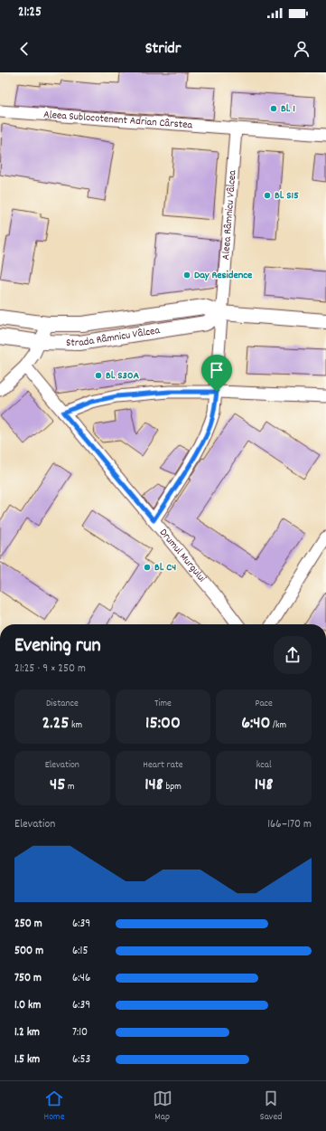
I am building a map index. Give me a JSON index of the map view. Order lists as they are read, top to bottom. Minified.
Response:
{"streets":{"street":["Aleea Sublocotenent Adrian Cârstea","Aleea Râmnicu Vâlcea","Strada Râmnicu Vâlcea","Drumul Murgului"]},"crossings":[["Aleea Sublocotenent Adrian Cârstea","Aleea Râmnicu Vâlcea"],["Aleea Râmnicu Vâlcea","Strada Râmnicu Vâlcea"],["Aleea Râmnicu Vâlcea","Drumul Murgului"]],"places":["Bl. 1","Bl. S15","Day Residence","Bl. S30A","Bl. C4"],"page":{"status":"21:25","header":"Stridr","heading":["Evening run","21:25 · 9 × 250 m"],"stats":[["Distance","2.25 km"],["Time","15:00"],["Pace","6:40 /km"],["Elevation","45 m"],["Heart rate","148 bpm"],["kcal","148"]],"chart":["Elevation","166–170 m"],"list":[{"name":"250 m","note":"6:39"},{"name":"500 m","note":"6:15"},{"name":"750 m","note":"6:46"},{"name":"1.0 km","note":"6:39"},{"name":"1.2 km","note":"7:10"},{"name":"1.5 km","note":"6:53"}],"tabs":["Home","Map","Saved"]}}
